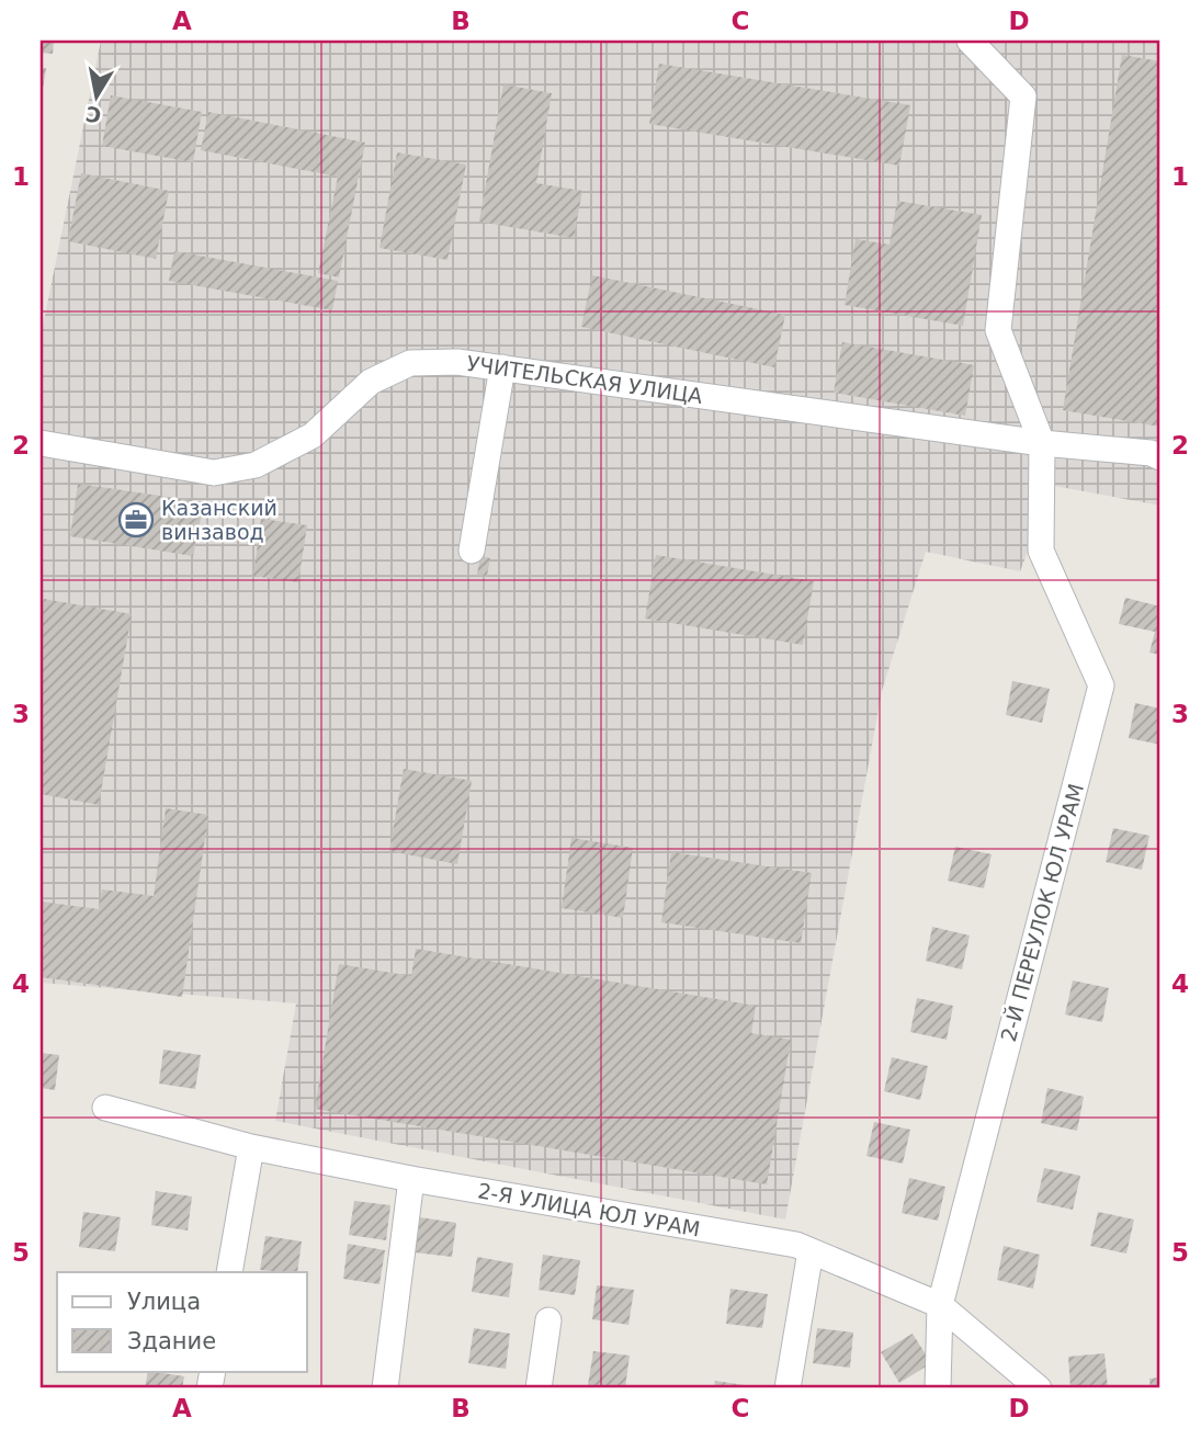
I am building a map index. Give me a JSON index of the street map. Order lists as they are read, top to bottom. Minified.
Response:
{"streets":{"street":["УЧИТЕЛЬСКАЯ УЛИЦА","2-Й ПЕРЕУЛОК ЮЛ УРАМ","2-Я УЛИЦА ЮЛ УРАМ"]},"crossings":[["УЧИТЕЛЬСКАЯ УЛИЦА","2-Й ПЕРЕУЛОК ЮЛ УРАМ"],["2-Й ПЕРЕУЛОК ЮЛ УРАМ","2-Я УЛИЦА ЮЛ УРАМ"]],"places":{"office":["Казанский винзавод"]},"legend":["Улица","Здание"],"north":"bottom","grid":{"columns":["A","B","C","D"],"rows":["1","2","3","4","5"]}}
